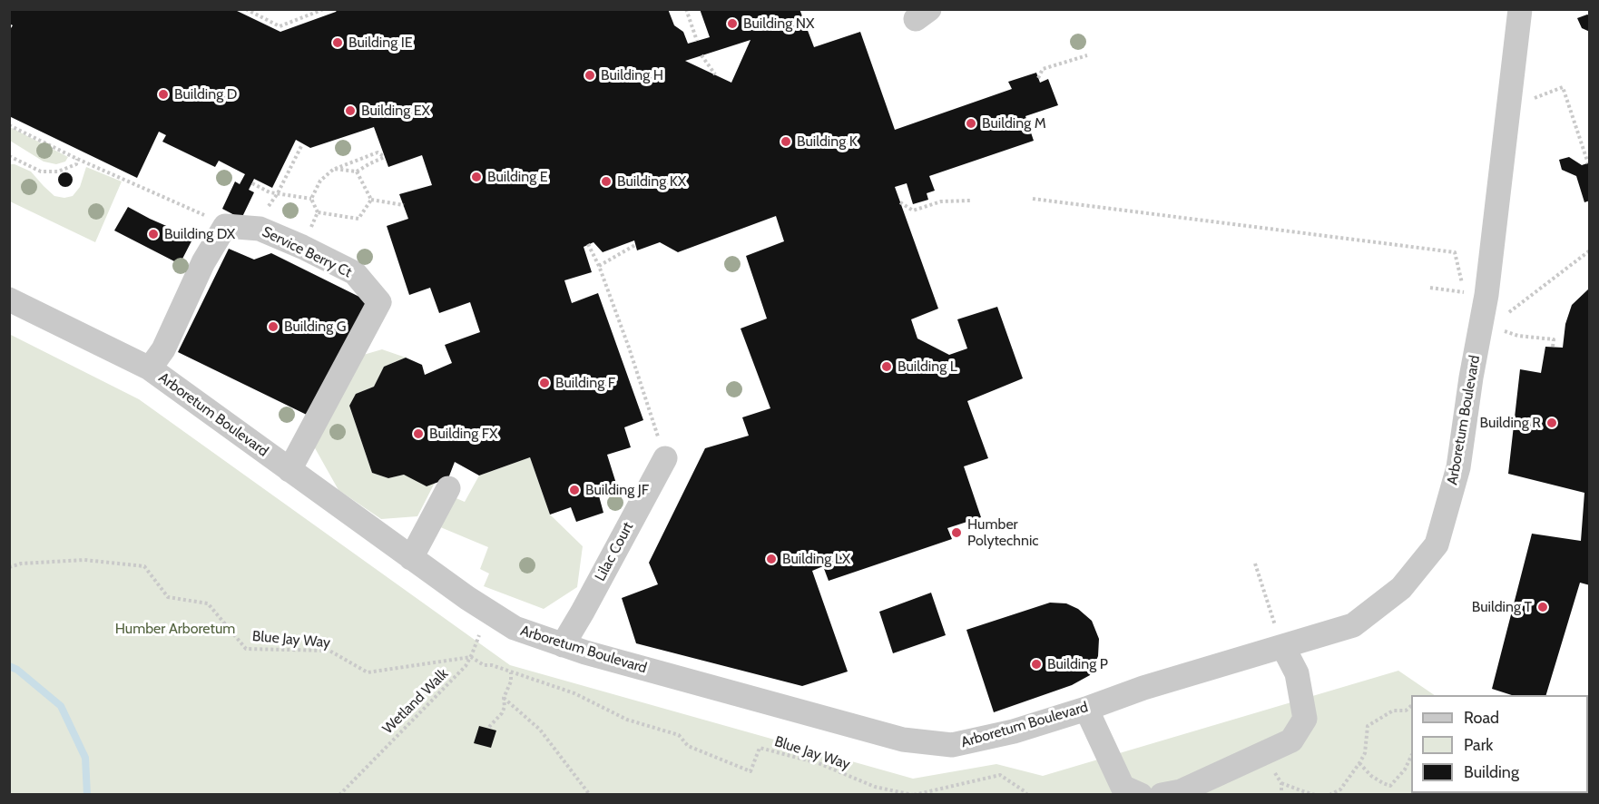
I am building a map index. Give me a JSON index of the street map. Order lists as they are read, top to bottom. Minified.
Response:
{"streets":{"lane":["Service Berry Ct","Arboretum Boulevard","Lilac Court"],"path":["Blue Jay Way","Wetland Walk"]},"crossings":[["Service Berry Ct","Arboretum Boulevard"],["Arboretum Boulevard","Lilac Court"],["Arboretum Boulevard","Wetland Walk"],["Blue Jay Way","Wetland Walk"]],"parks":["Humber Arboretum"],"places":["Building NX","Building IE","Building H","Building D","Building EX","Building M","Building K","Building E","Building KX","Building DX","Building G","Building L","Building F","Building R","Building FX","Building JF","Humber Polytechnic","Building LX","Building T","Building P"],"legend":["Road","Park","Building"]}
